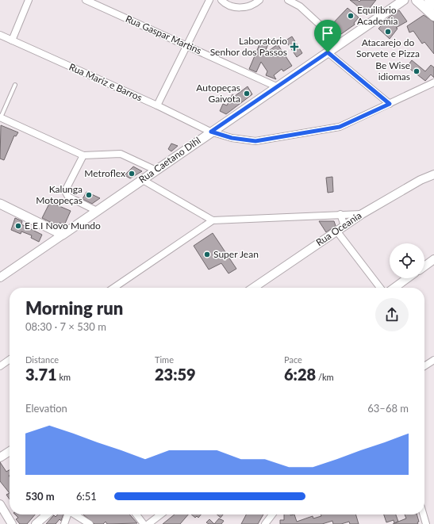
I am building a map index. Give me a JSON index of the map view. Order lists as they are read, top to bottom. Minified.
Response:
{"streets":{"main road":["Rua Caetano Dihl"],"street":["Rua Gaspar Martins","Rua Mariz e Barros","Rua Oceania"]},"crossings":[["Rua Gaspar Martins","Rua Caetano Dihl"],["Rua Mariz e Barros","Rua Caetano Dihl"]],"places":{"other":["Equilíbrio Academia","Atacarejo do Sorvete e Pizza","Be Wise idiomas","Autopeças Gaivota","Metroflex","Kalunga Motopeças","E E I Novo Mundo","Super Jean"],"health":["Laboratório Senhor dos Passos"]},"page":{"heading":["Morning run","08:30 · 7 × 530 m"],"stats":[["Distance","3.71 km"],["Time","23:59"],["Pace","6:28 /km"]],"chart":["Elevation","63–68 m"],"list":[{"name":"530 m","note":"6:51"}]}}
